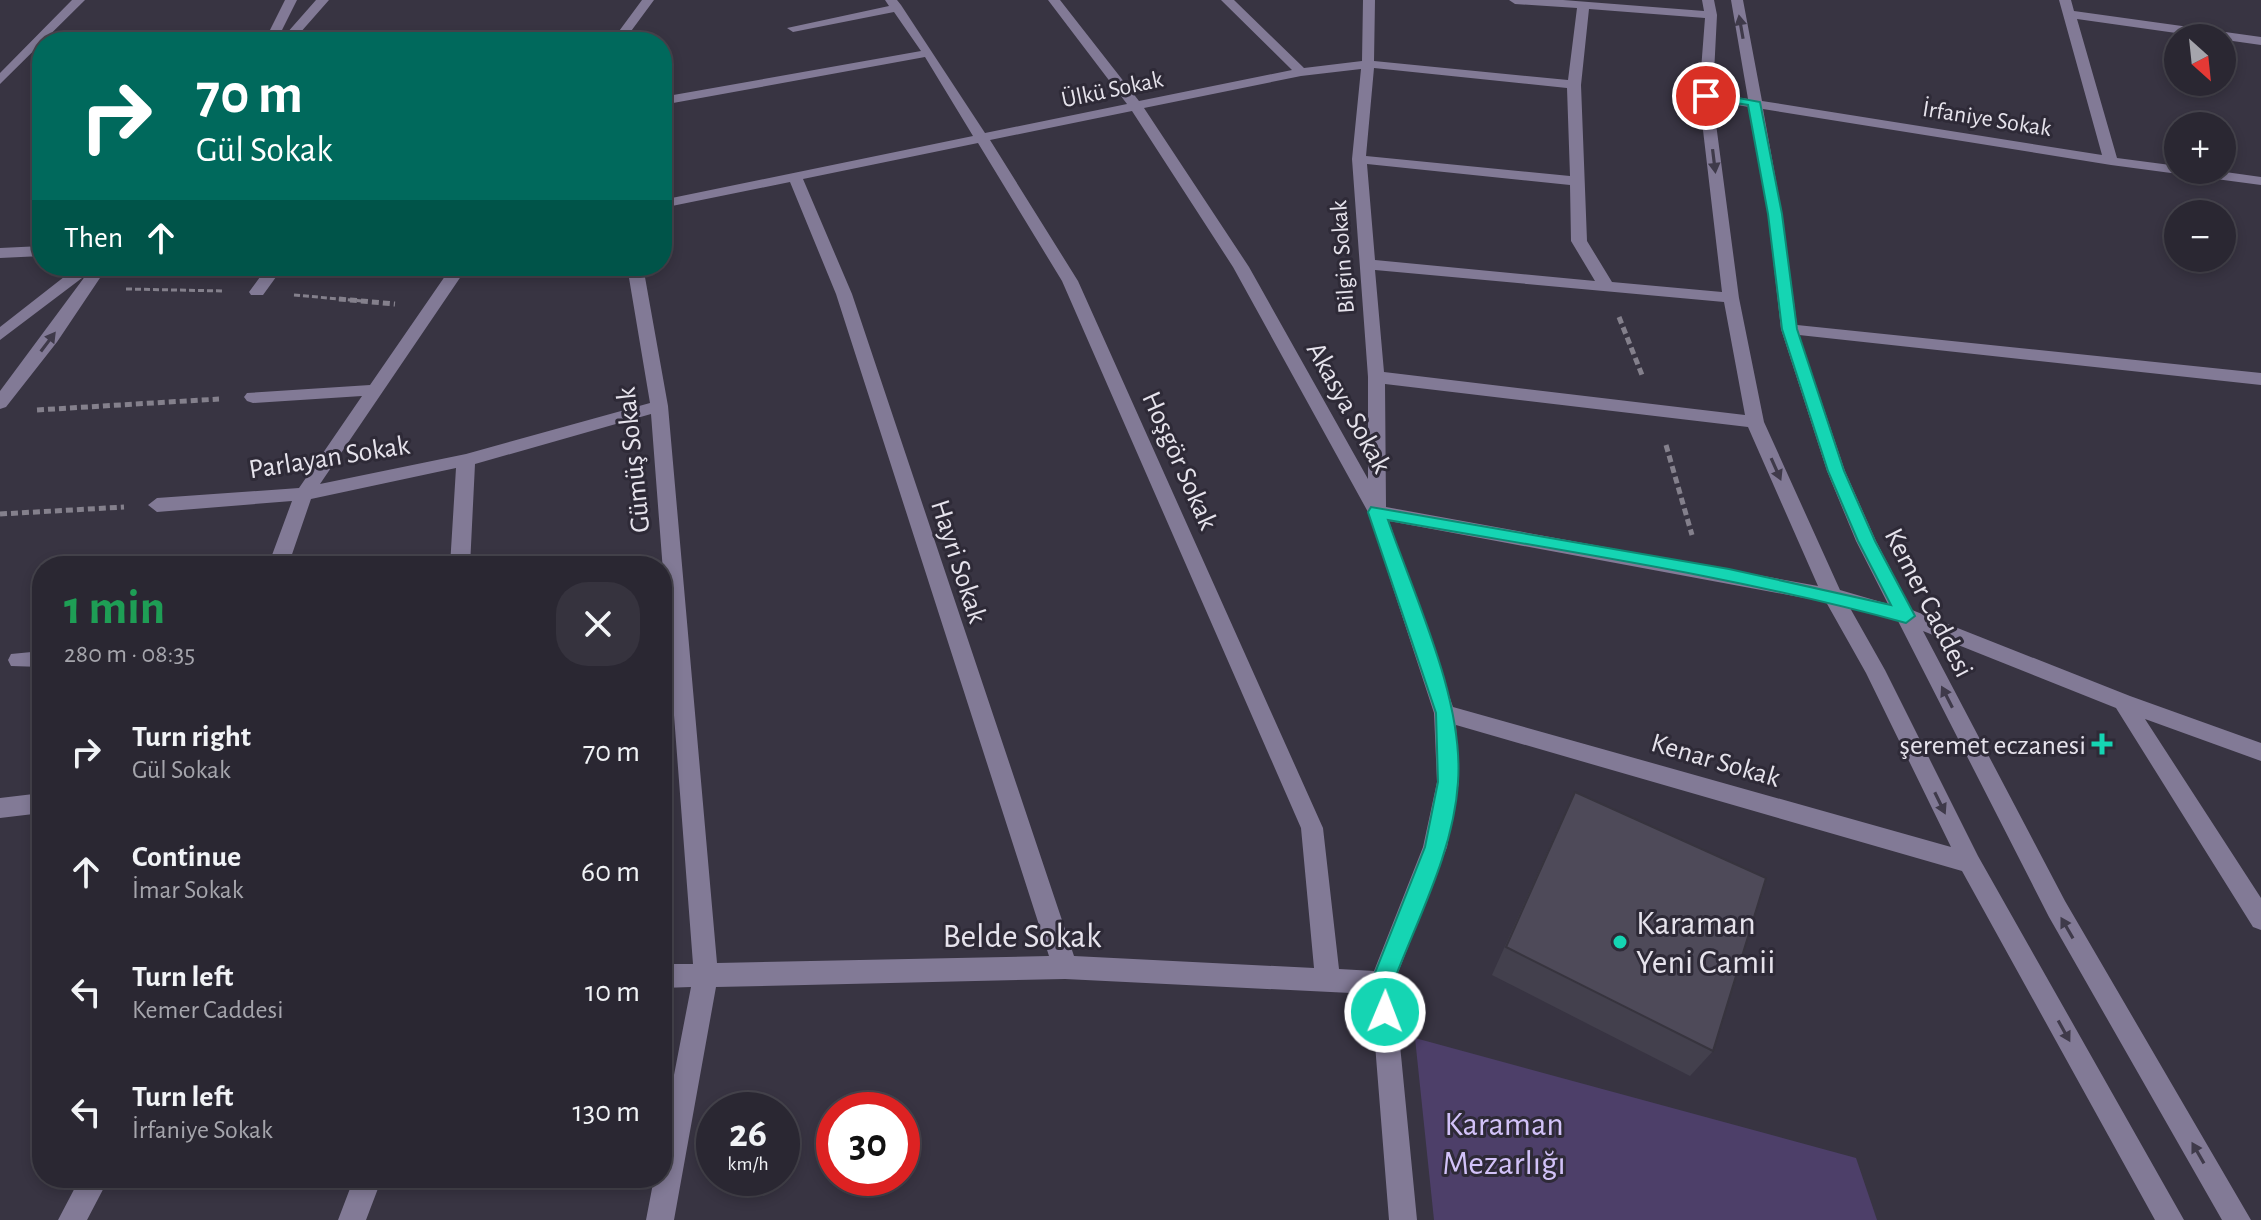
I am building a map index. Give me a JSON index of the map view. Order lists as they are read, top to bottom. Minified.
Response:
{"streets":{"street":["Ülkü Sokak","İrfaniye Sokak","Bilgin Sokak","Akasya Sokak","Parlayan Sokak","Gümüş Sokak","Hoşgör Sokak","Hayri Sokak","Kemer Caddesi","Kenar Sokak","Belde Sokak"]},"crossings":[["Ülkü Sokak","Bilgin Sokak"],["Ülkü Sokak","Akasya Sokak"],["Ülkü Sokak","Hoşgör Sokak"],["Ülkü Sokak","Hayri Sokak"],["İrfaniye Sokak","Kemer Caddesi"],["Bilgin Sokak","Akasya Sokak"],["Akasya Sokak","Kenar Sokak"],["Akasya Sokak","Belde Sokak"],["Parlayan Sokak","Gümüş Sokak"],["Gümüş Sokak","Belde Sokak"],["Hoşgör Sokak","Belde Sokak"],["Hayri Sokak","Belde Sokak"]],"parks":["Karaman Mezarlığı"],"places":{"health":["şeremet eczanesi"],"other":["Karaman Yeni Camii"]},"north":"bottom right","page":{"map_buttons":["+","−"],"turn":["70 m","Gül Sokak"],"then":"Then","heading":["1 min","280 m · 08:35"],"list":[{"name":"Turn right","note":"Gül Sokak","value":"70 m"},{"name":"Continue","note":"İmar Sokak","value":"60 m"},{"name":"Turn left","note":"Kemer Caddesi","value":"10 m"},{"name":"Turn left","note":"İrfaniye Sokak","value":"130 m"}],"speed":"26 km/h","limit":"30"}}
